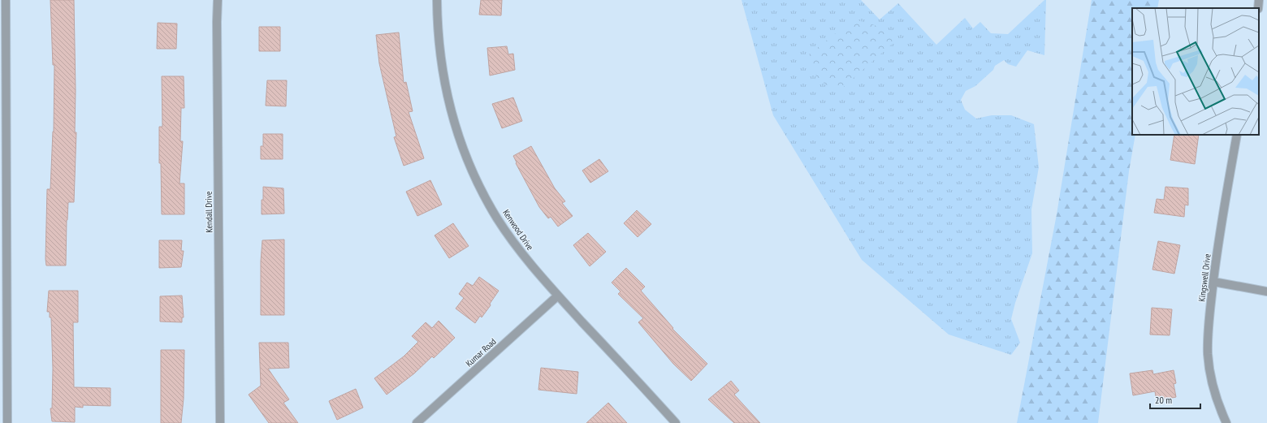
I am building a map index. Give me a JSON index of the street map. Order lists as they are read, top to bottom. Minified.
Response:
{"streets":{"street":["Kendall Drive","Kenwood Drive","Kingswell Drive","Kumar Road"]},"crossings":[["Kenwood Drive","Kumar Road"]],"scale_bar":"20 m"}
